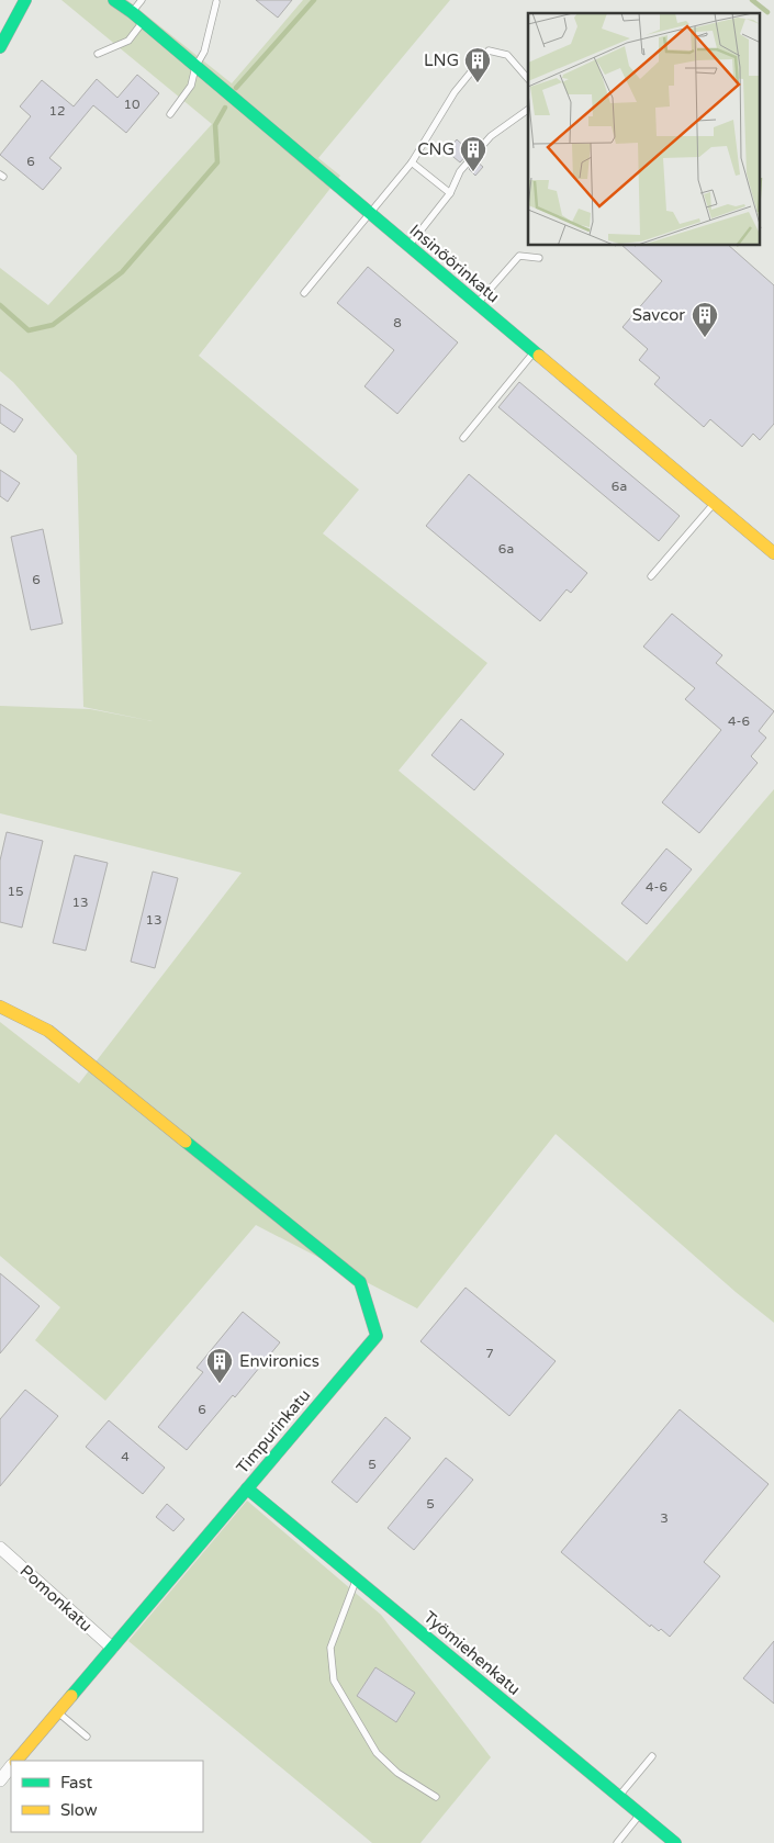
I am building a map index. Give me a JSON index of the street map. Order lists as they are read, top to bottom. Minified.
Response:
{"streets":{"street":["Insinöörinkatu","Timpurinkatu","Pomonkatu","Työmiehenkatu"]},"crossings":[["Timpurinkatu","Pomonkatu"],["Timpurinkatu","Työmiehenkatu"]],"places":{"building":["LNG","CNG","Savcor","Environics"]},"house_numbers":["10","12","6","8","6a","6a","6","4-6","4-6","15","13","13","7","6","4","5","5","3"],"legend":["Fast","Slow"]}
